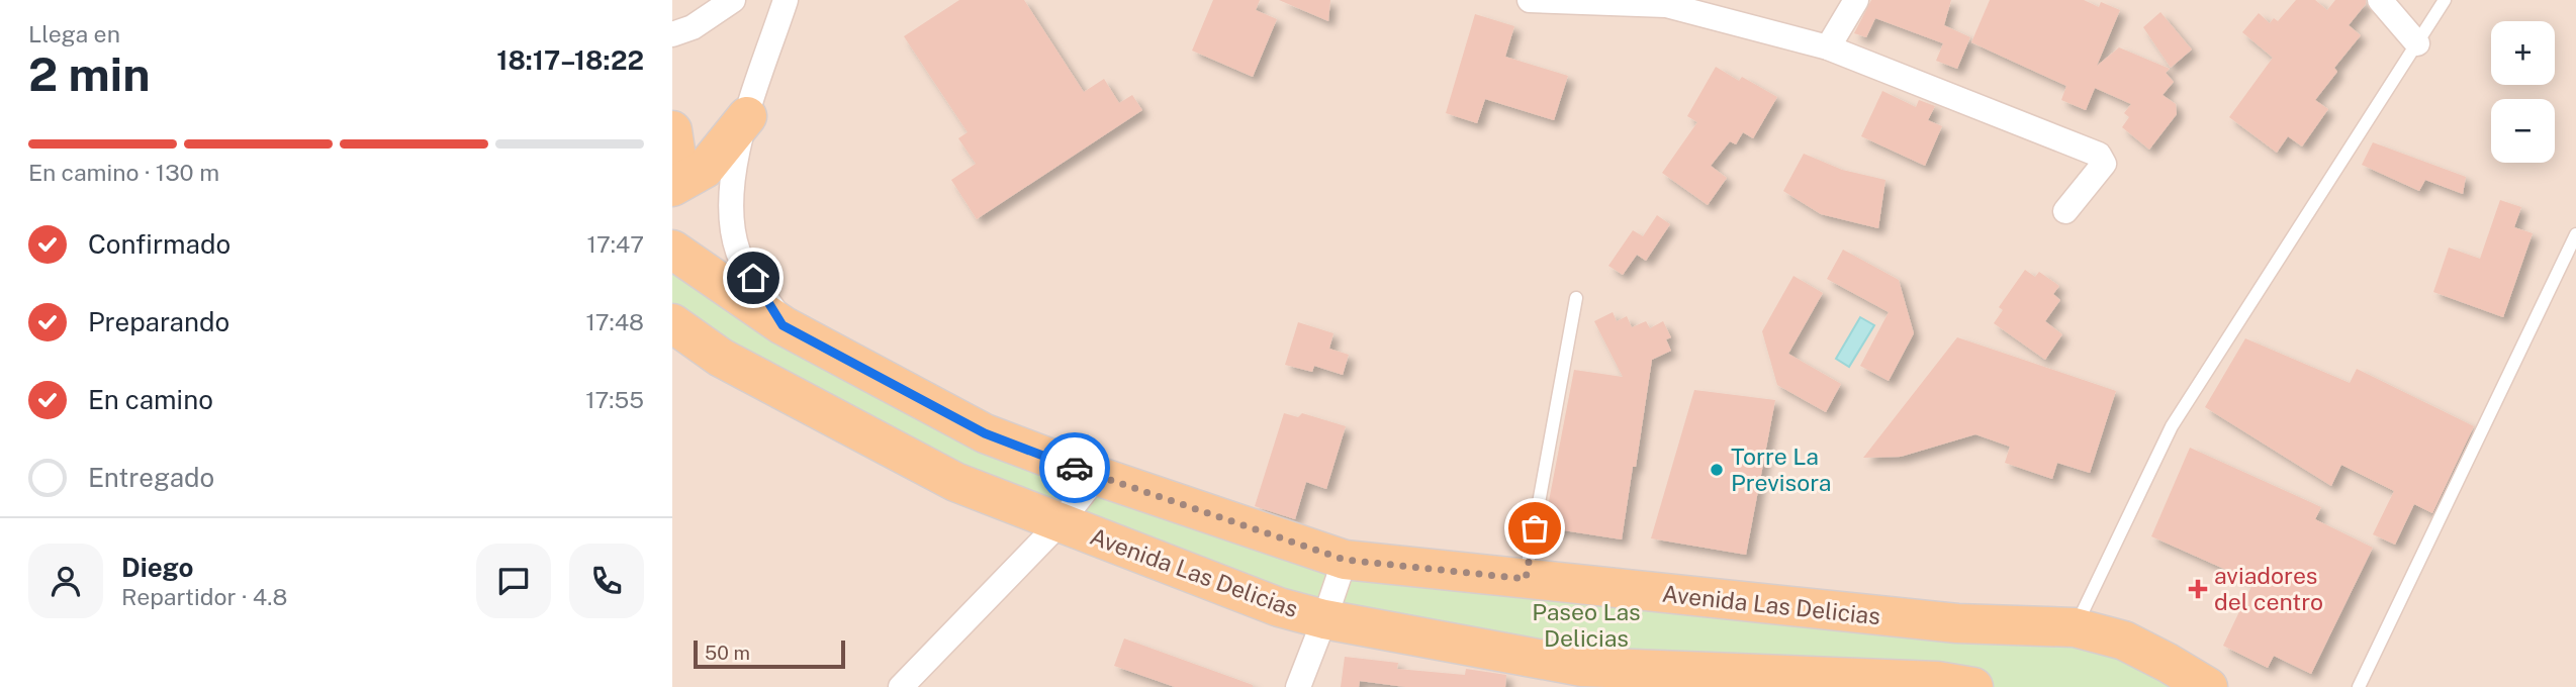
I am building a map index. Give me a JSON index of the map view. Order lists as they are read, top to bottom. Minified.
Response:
{"streets":{"main road":["Avenida Las Delicias"]},"parks":["Paseo Las Delicias"],"places":{"other":["Torre La Previsora"],"health":["aviadores del centro"]},"scale_bar":"50 m","page":{"heading":["2 min","Llega en","18:17–18:22"],"panel":["Diego","Repartidor · 4.8"],"map_buttons":["+","−"],"bar":"En camino · 130 m","list":[["Confirmado","17:47"],["Preparando","17:48"],["En camino","17:55"],"Entregado"],"scale":"50 m"}}
